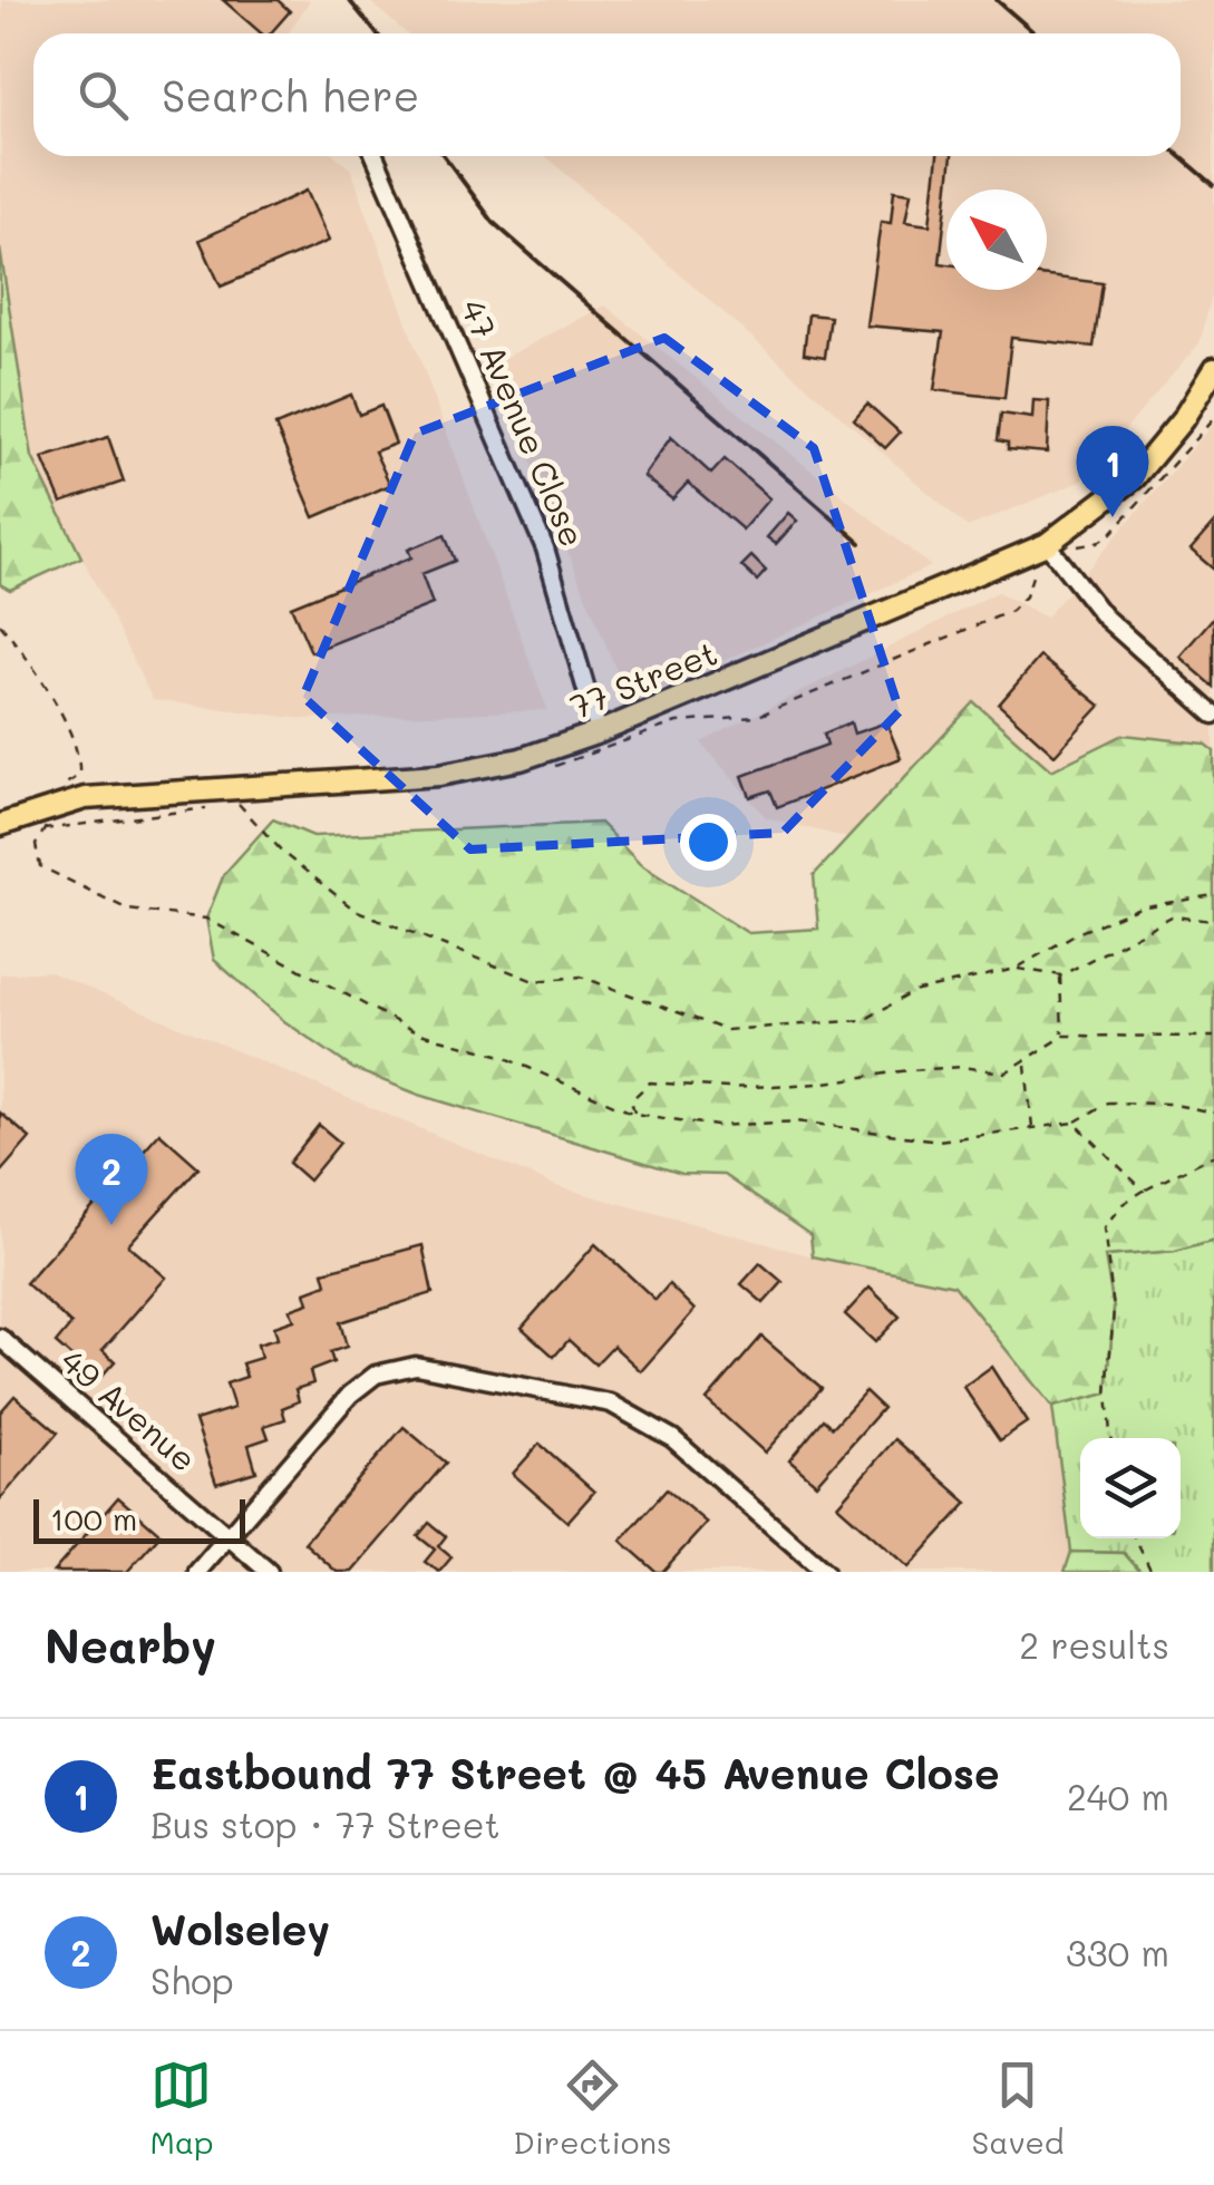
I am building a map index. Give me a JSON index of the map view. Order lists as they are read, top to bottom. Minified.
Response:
{"streets":{"main road":["77 Street"],"street":["47 Avenue Close","49 Avenue"]},"crossings":[["47 Avenue Close","77 Street"]],"scale_bar":"100 m","north":"top left","page":{"search":"Search here","pins":["1","2"],"scale":"100 m","heading":["Nearby","2 results"],"list":[{"mark":"1","name":"Eastbound 77 Street @ 45 Avenue Close","note":"Bus stop · 77 Street","value":"240 m"},{"mark":"2","name":"Wolseley","note":"Shop","value":"330 m"}],"nav":["Map","Directions","Saved"]}}
